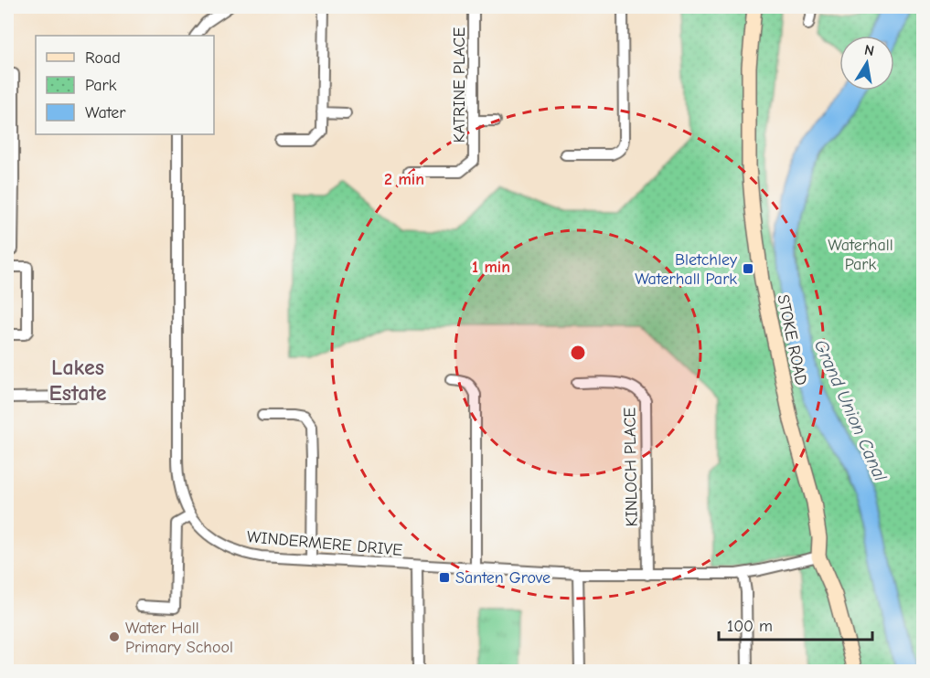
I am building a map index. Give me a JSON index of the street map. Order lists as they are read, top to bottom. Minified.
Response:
{"streets":{"street":["KATRINE PLACE","STOKE ROAD","KINLOCH PLACE","WINDERMERE DRIVE"]},"crossings":[["STOKE ROAD","WINDERMERE DRIVE"],["KINLOCH PLACE","WINDERMERE DRIVE"]],"districts":["Lakes Estate"],"water":["Grand Union Canal"],"parks":["Waterhall Park"],"places":{"transit":["Bletchley Waterhall Park","Santen Grove"],"other":["Water Hall Primary School"]},"legend":["Road","Park","Water"],"scale_bar":"100 m","north":"top","rings":["2 min","1 min"]}
